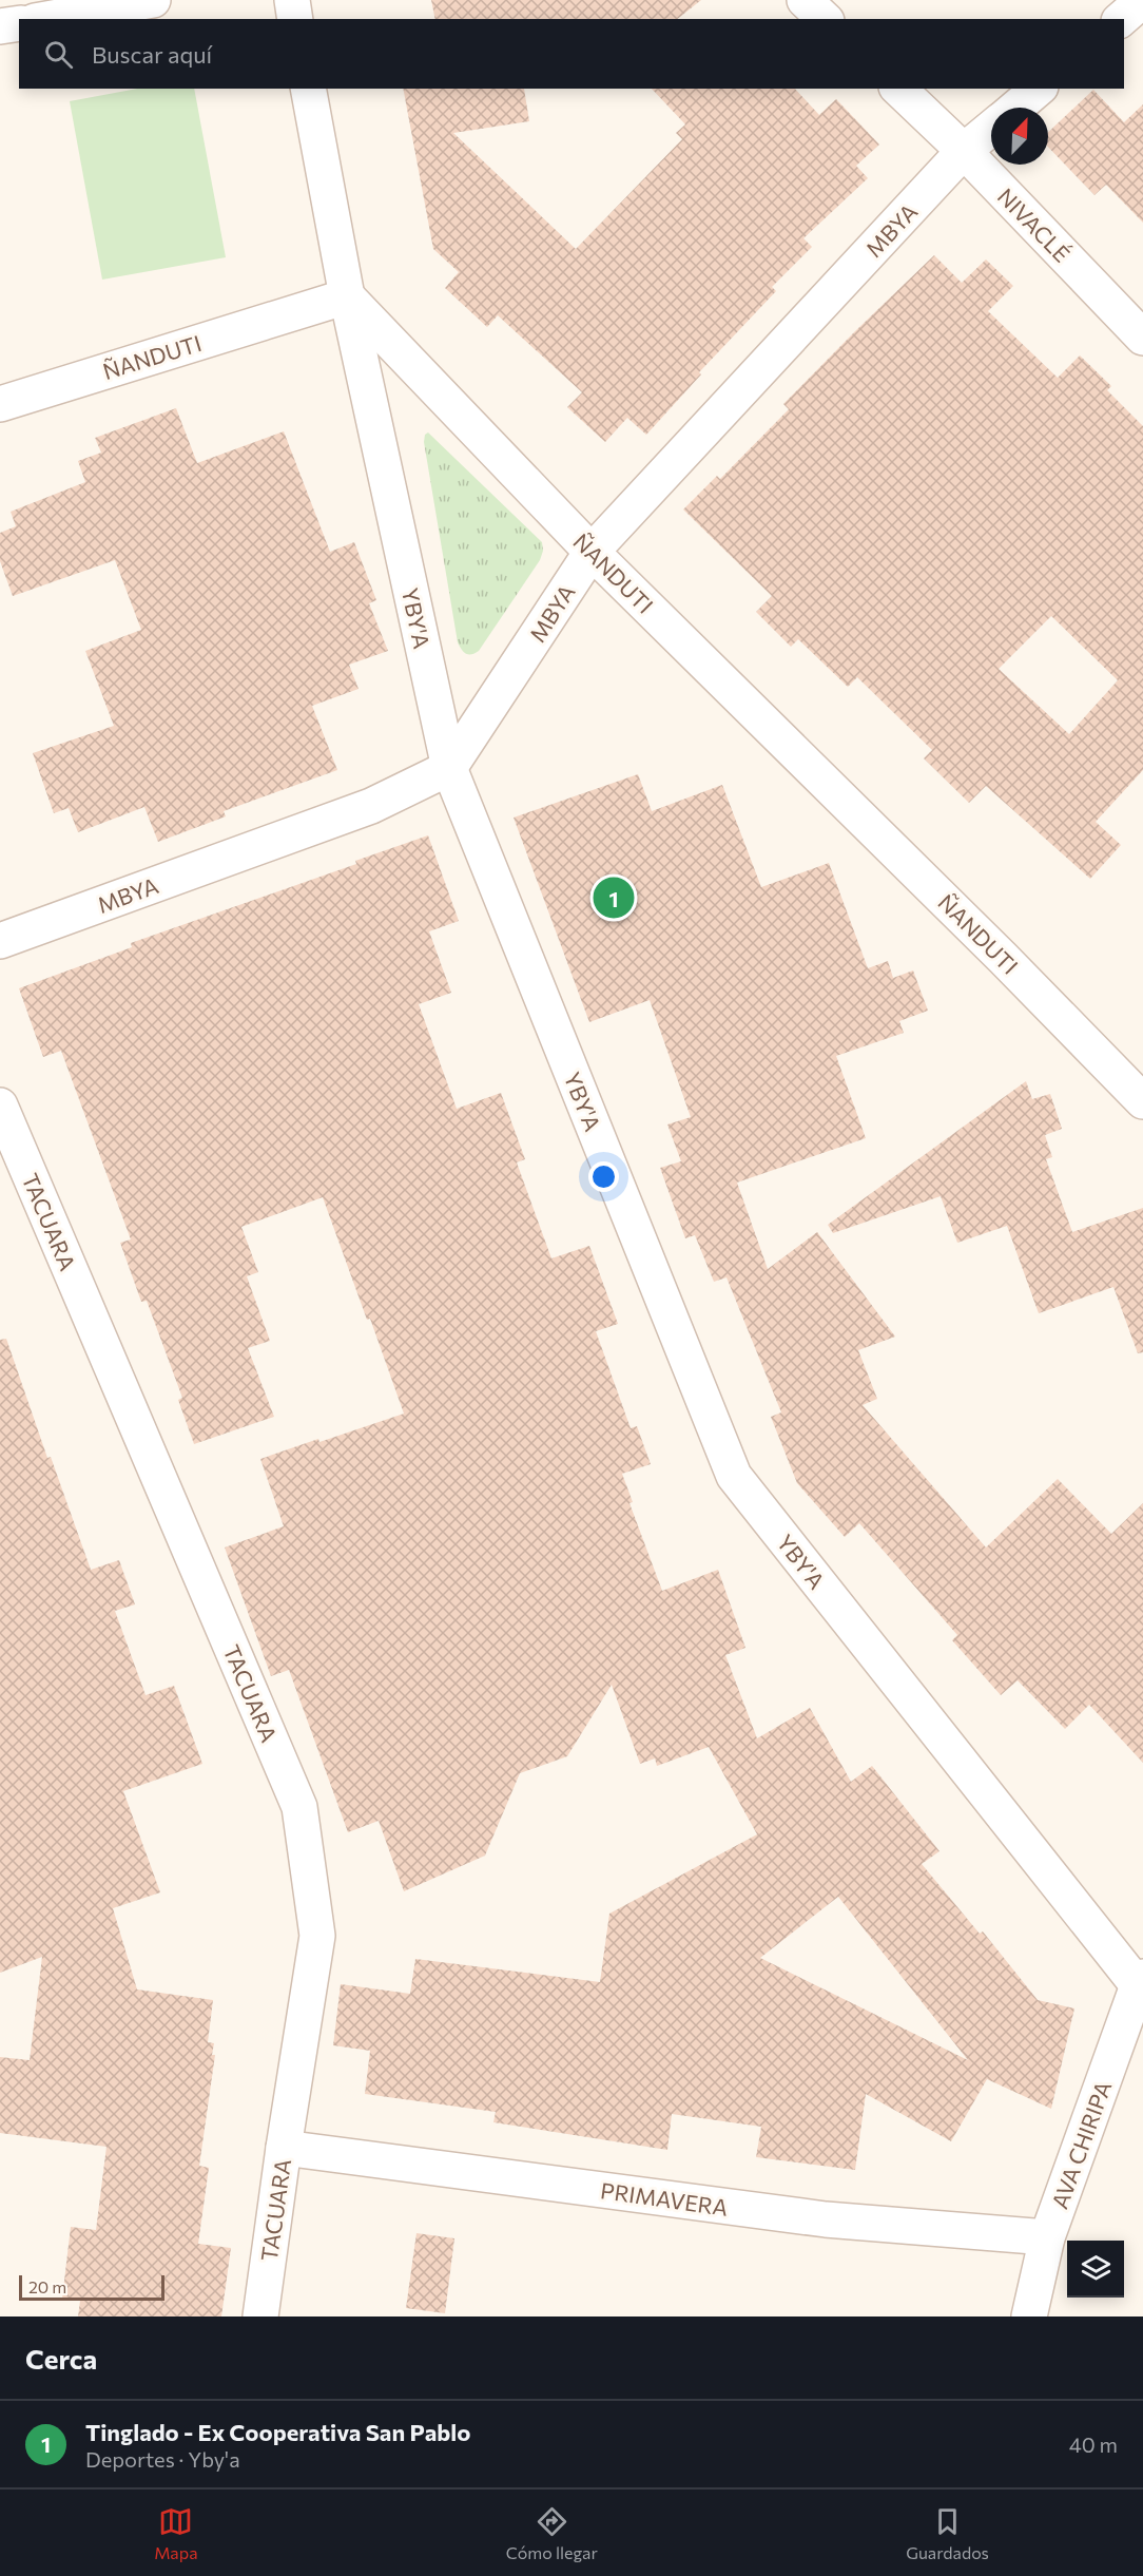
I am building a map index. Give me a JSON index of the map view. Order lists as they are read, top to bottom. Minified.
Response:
{"streets":{"street":["NIVACLÉ","MBYA","ÑANDUTI","YBY'A","TACUARA","AVA CHIRIPA","PRIMAVERA"]},"crossings":[["NIVACLÉ","MBYA"],["MBYA","ÑANDUTI"],["MBYA","YBY'A"],["ÑANDUTI","YBY'A"],["YBY'A","AVA CHIRIPA"],["TACUARA","PRIMAVERA"],["AVA CHIRIPA","PRIMAVERA"]],"scale_bar":"20 m","north":"top right","page":{"search":"Buscar aquí","pins":"1","scale":"20 m","heading":"Cerca","list":[{"mark":"1","name":"Tinglado - Ex Cooperativa San Pablo","note":"Deportes · Yby'a","value":"40 m"}],"nav":["Mapa","Cómo llegar","Guardados"]}}
